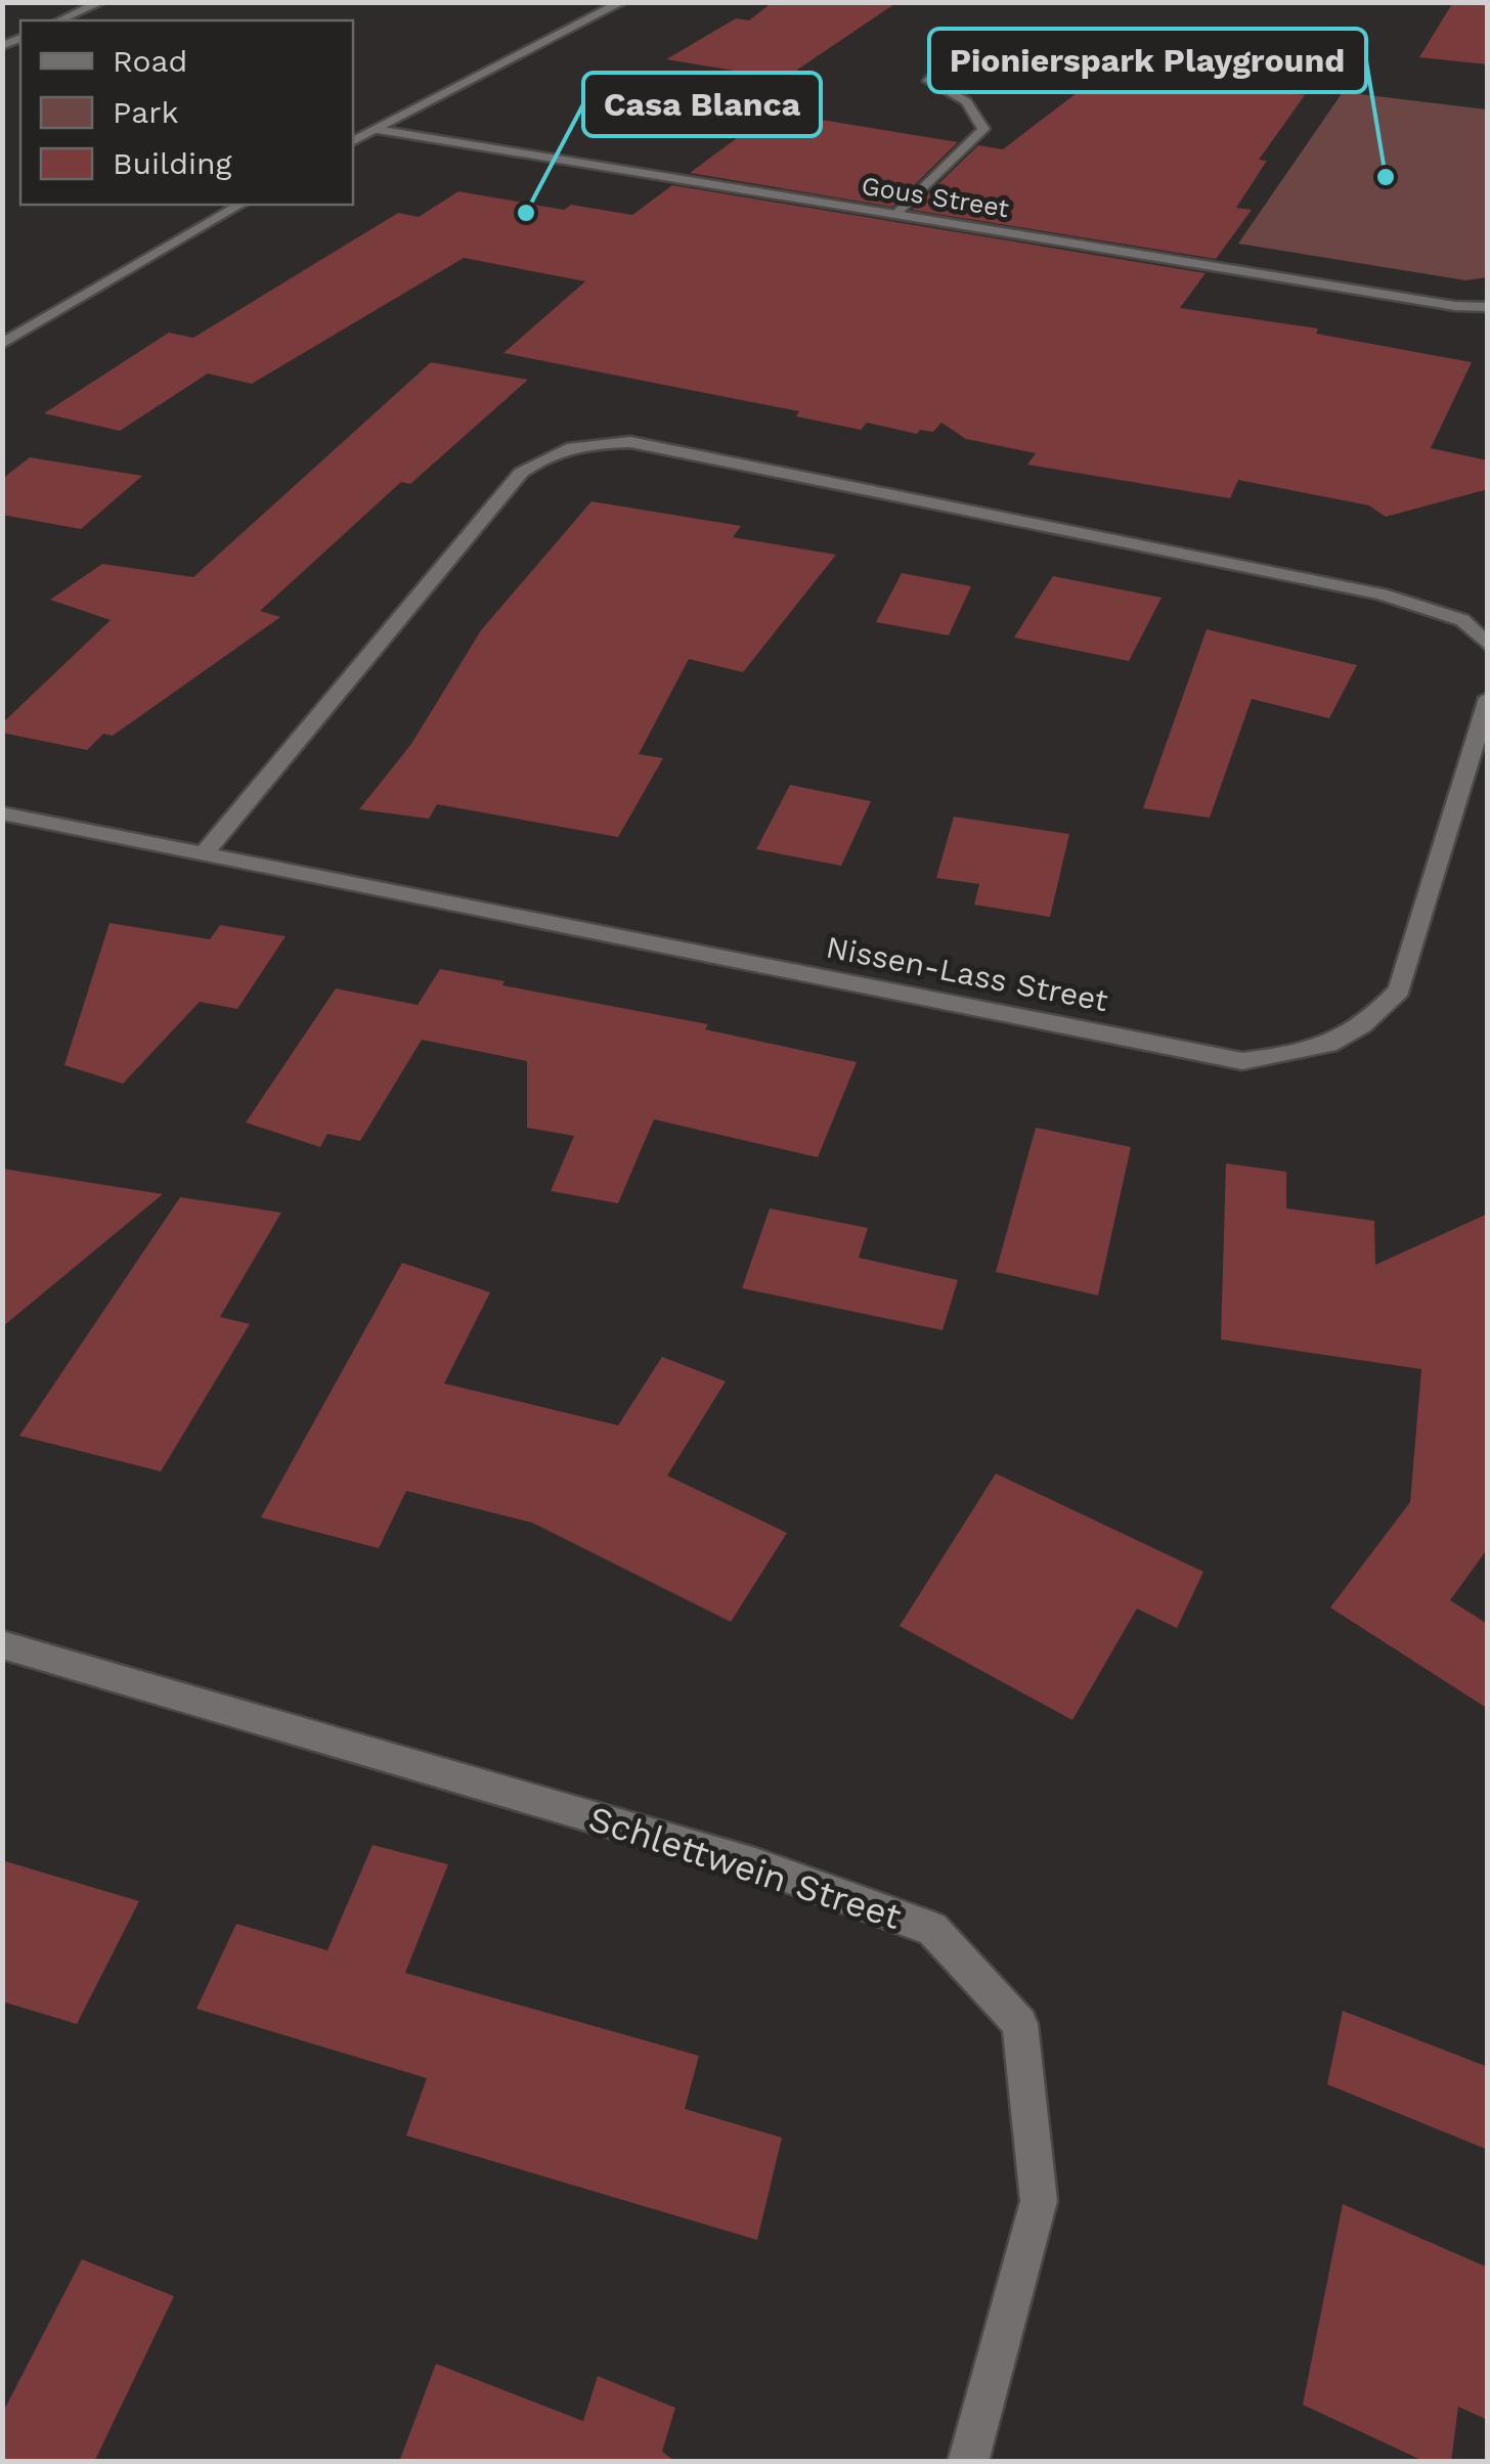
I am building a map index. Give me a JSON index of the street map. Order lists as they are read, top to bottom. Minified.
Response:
{"streets":{"street":["Gous Street","Nissen-Lass Street","Schlettwein Street"]},"places":["Pionierspark Playground","Casa Blanca"],"legend":["Road","Park","Building"]}
